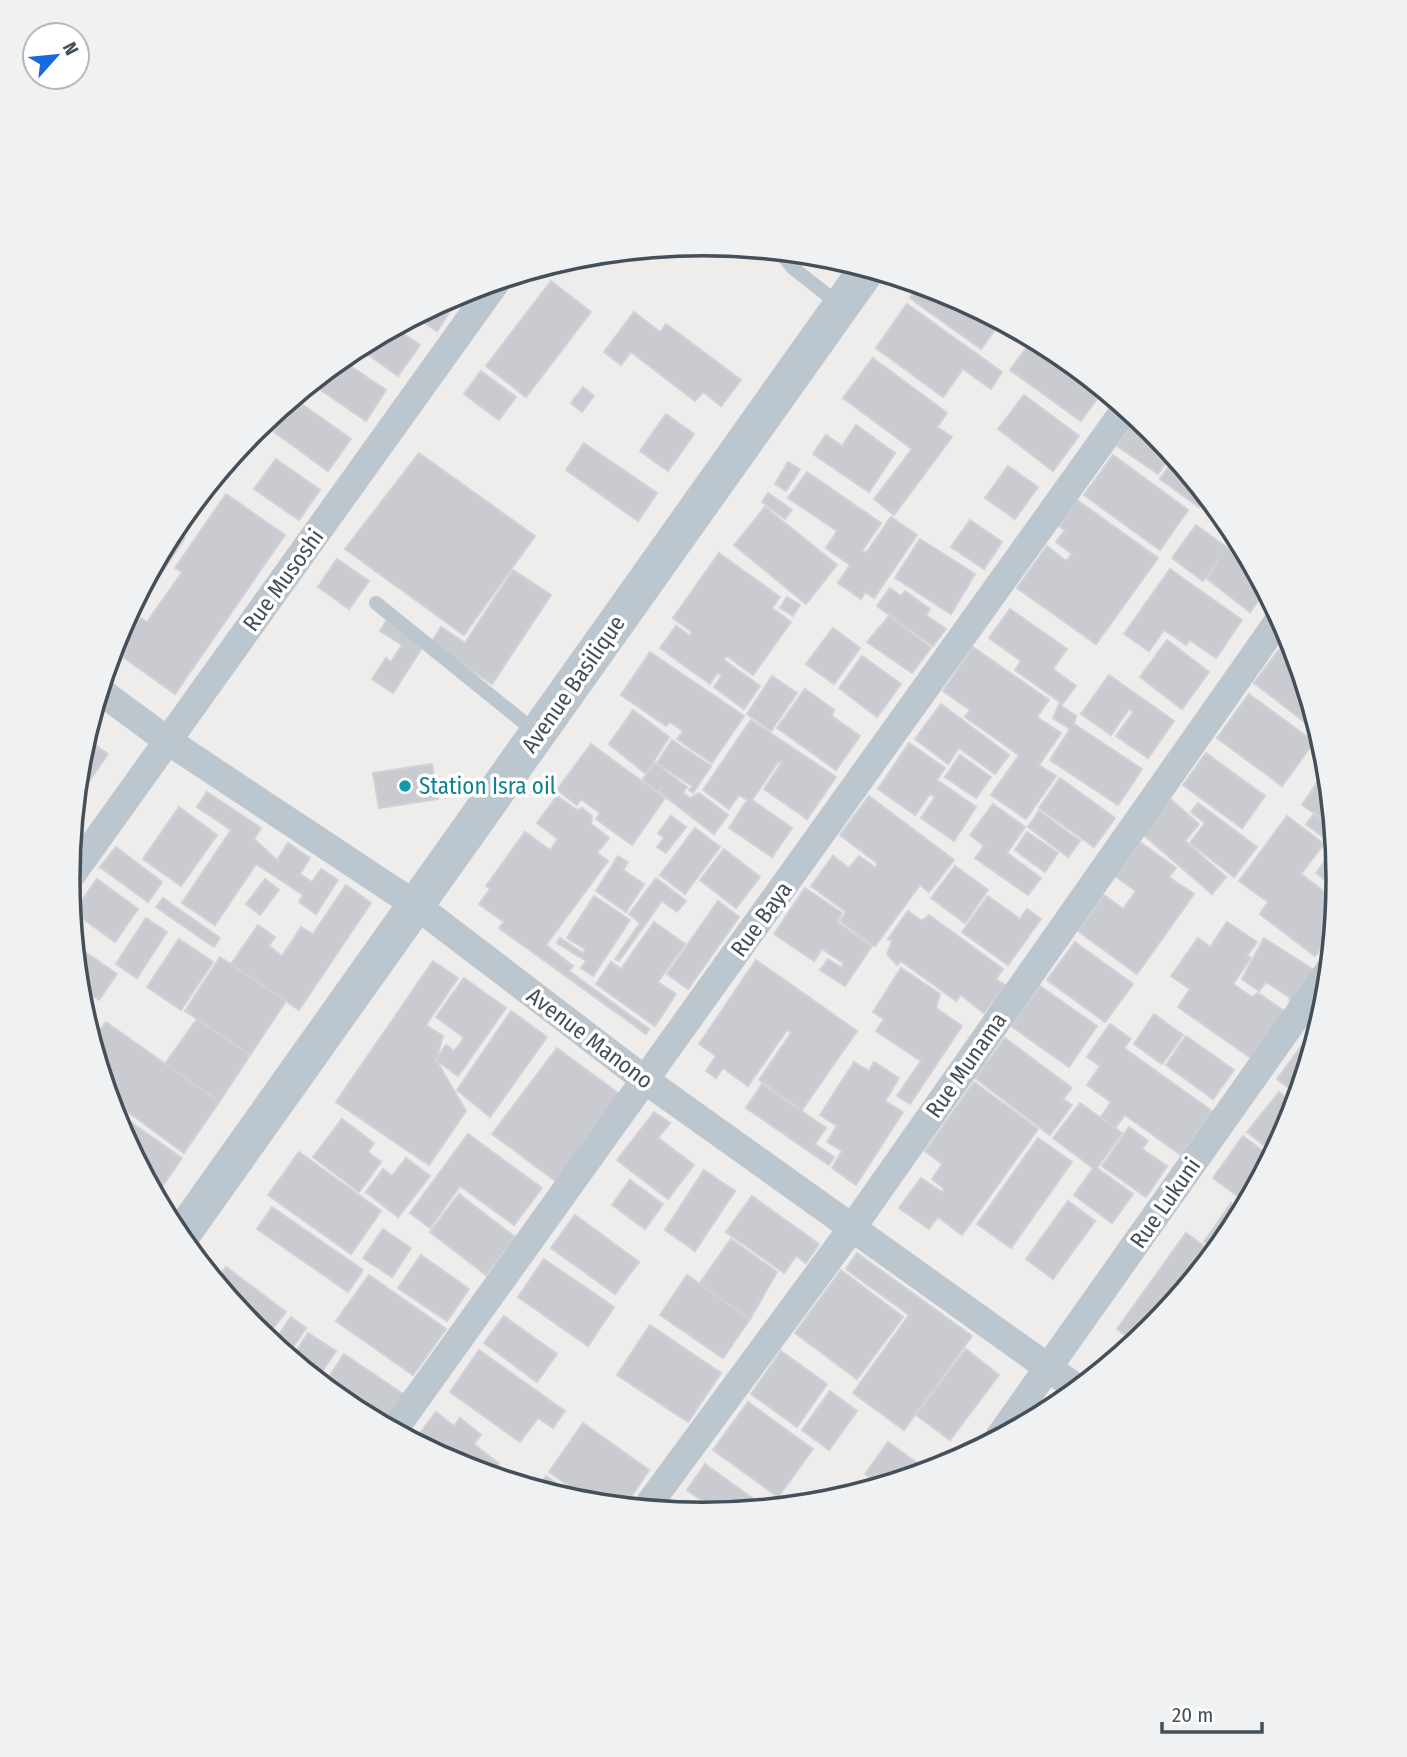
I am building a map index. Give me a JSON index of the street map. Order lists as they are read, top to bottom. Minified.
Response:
{"streets":{"street":["Rue Musoshi","Avenue Basilique","Rue Baya","Avenue Manono","Rue Munama","Rue Lukuni"]},"crossings":[["Rue Musoshi","Avenue Manono"],["Avenue Basilique","Avenue Manono"],["Rue Baya","Avenue Manono"],["Avenue Manono","Rue Munama"],["Avenue Manono","Rue Lukuni"]],"places":["Station Isra oil"],"scale_bar":"20 m","north":"top right"}
